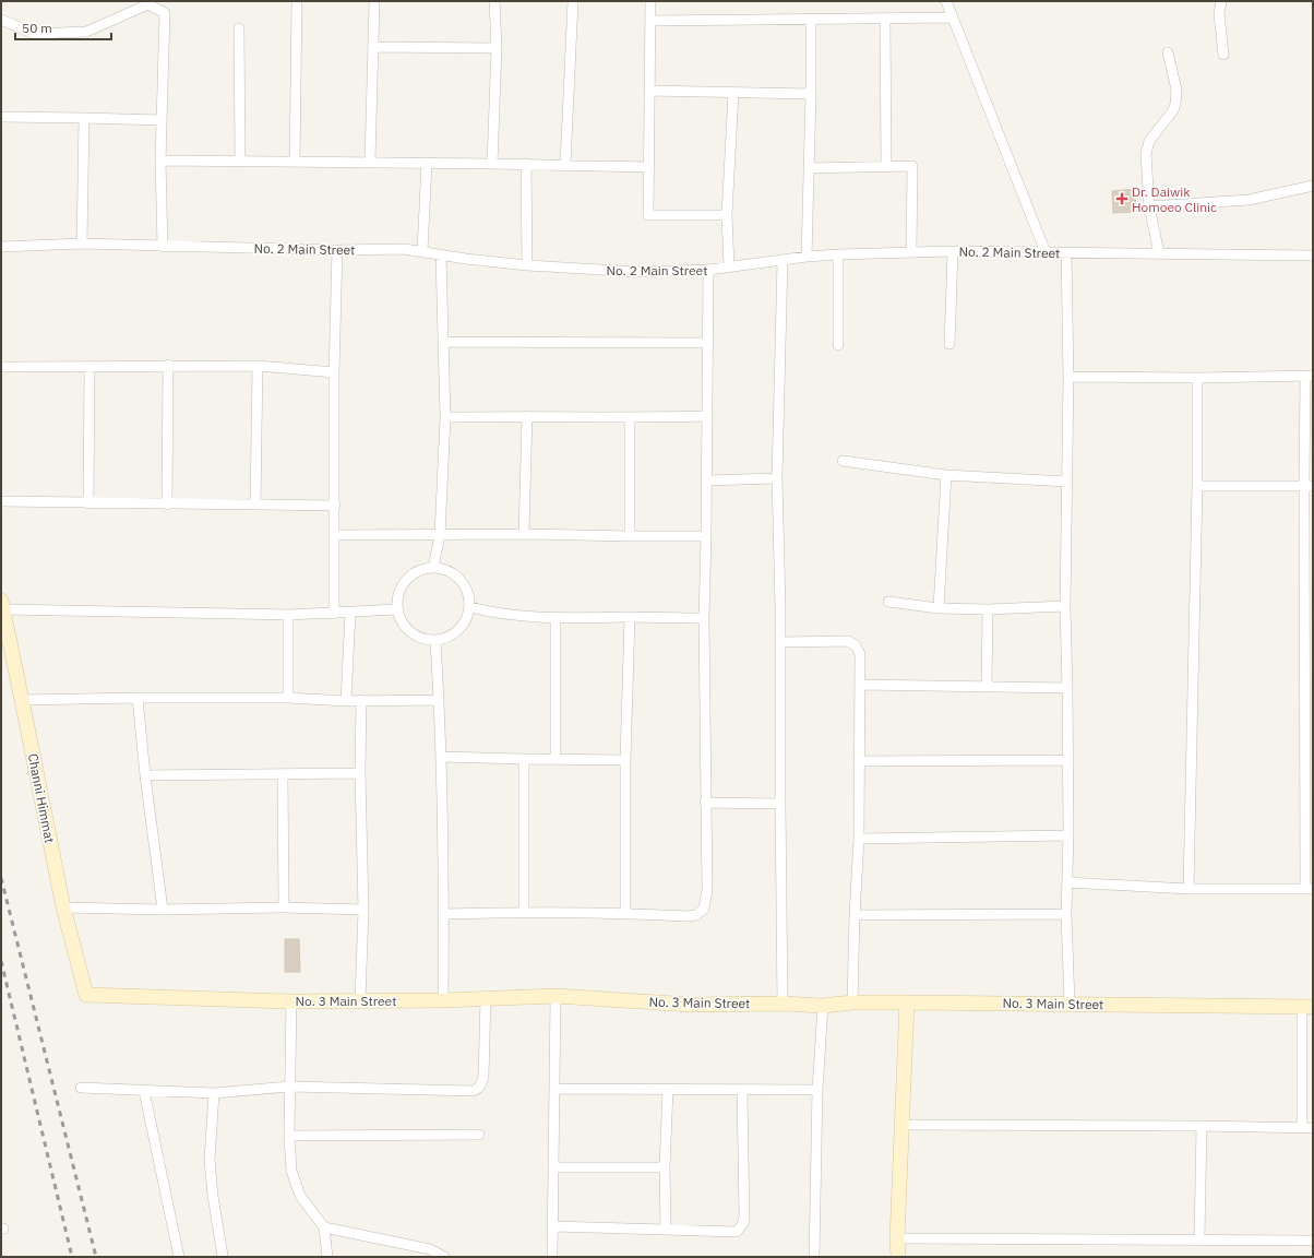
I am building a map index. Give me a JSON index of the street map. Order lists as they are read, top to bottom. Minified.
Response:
{"streets":{"street":["No. 2 Main Street","Channi Himmat","No. 3 Main Street"]},"crossings":[["Channi Himmat","No. 3 Main Street"]],"places":{"health":["Dr. Daiwik Homoeo Clinic"]},"scale_bar":"50 m"}
